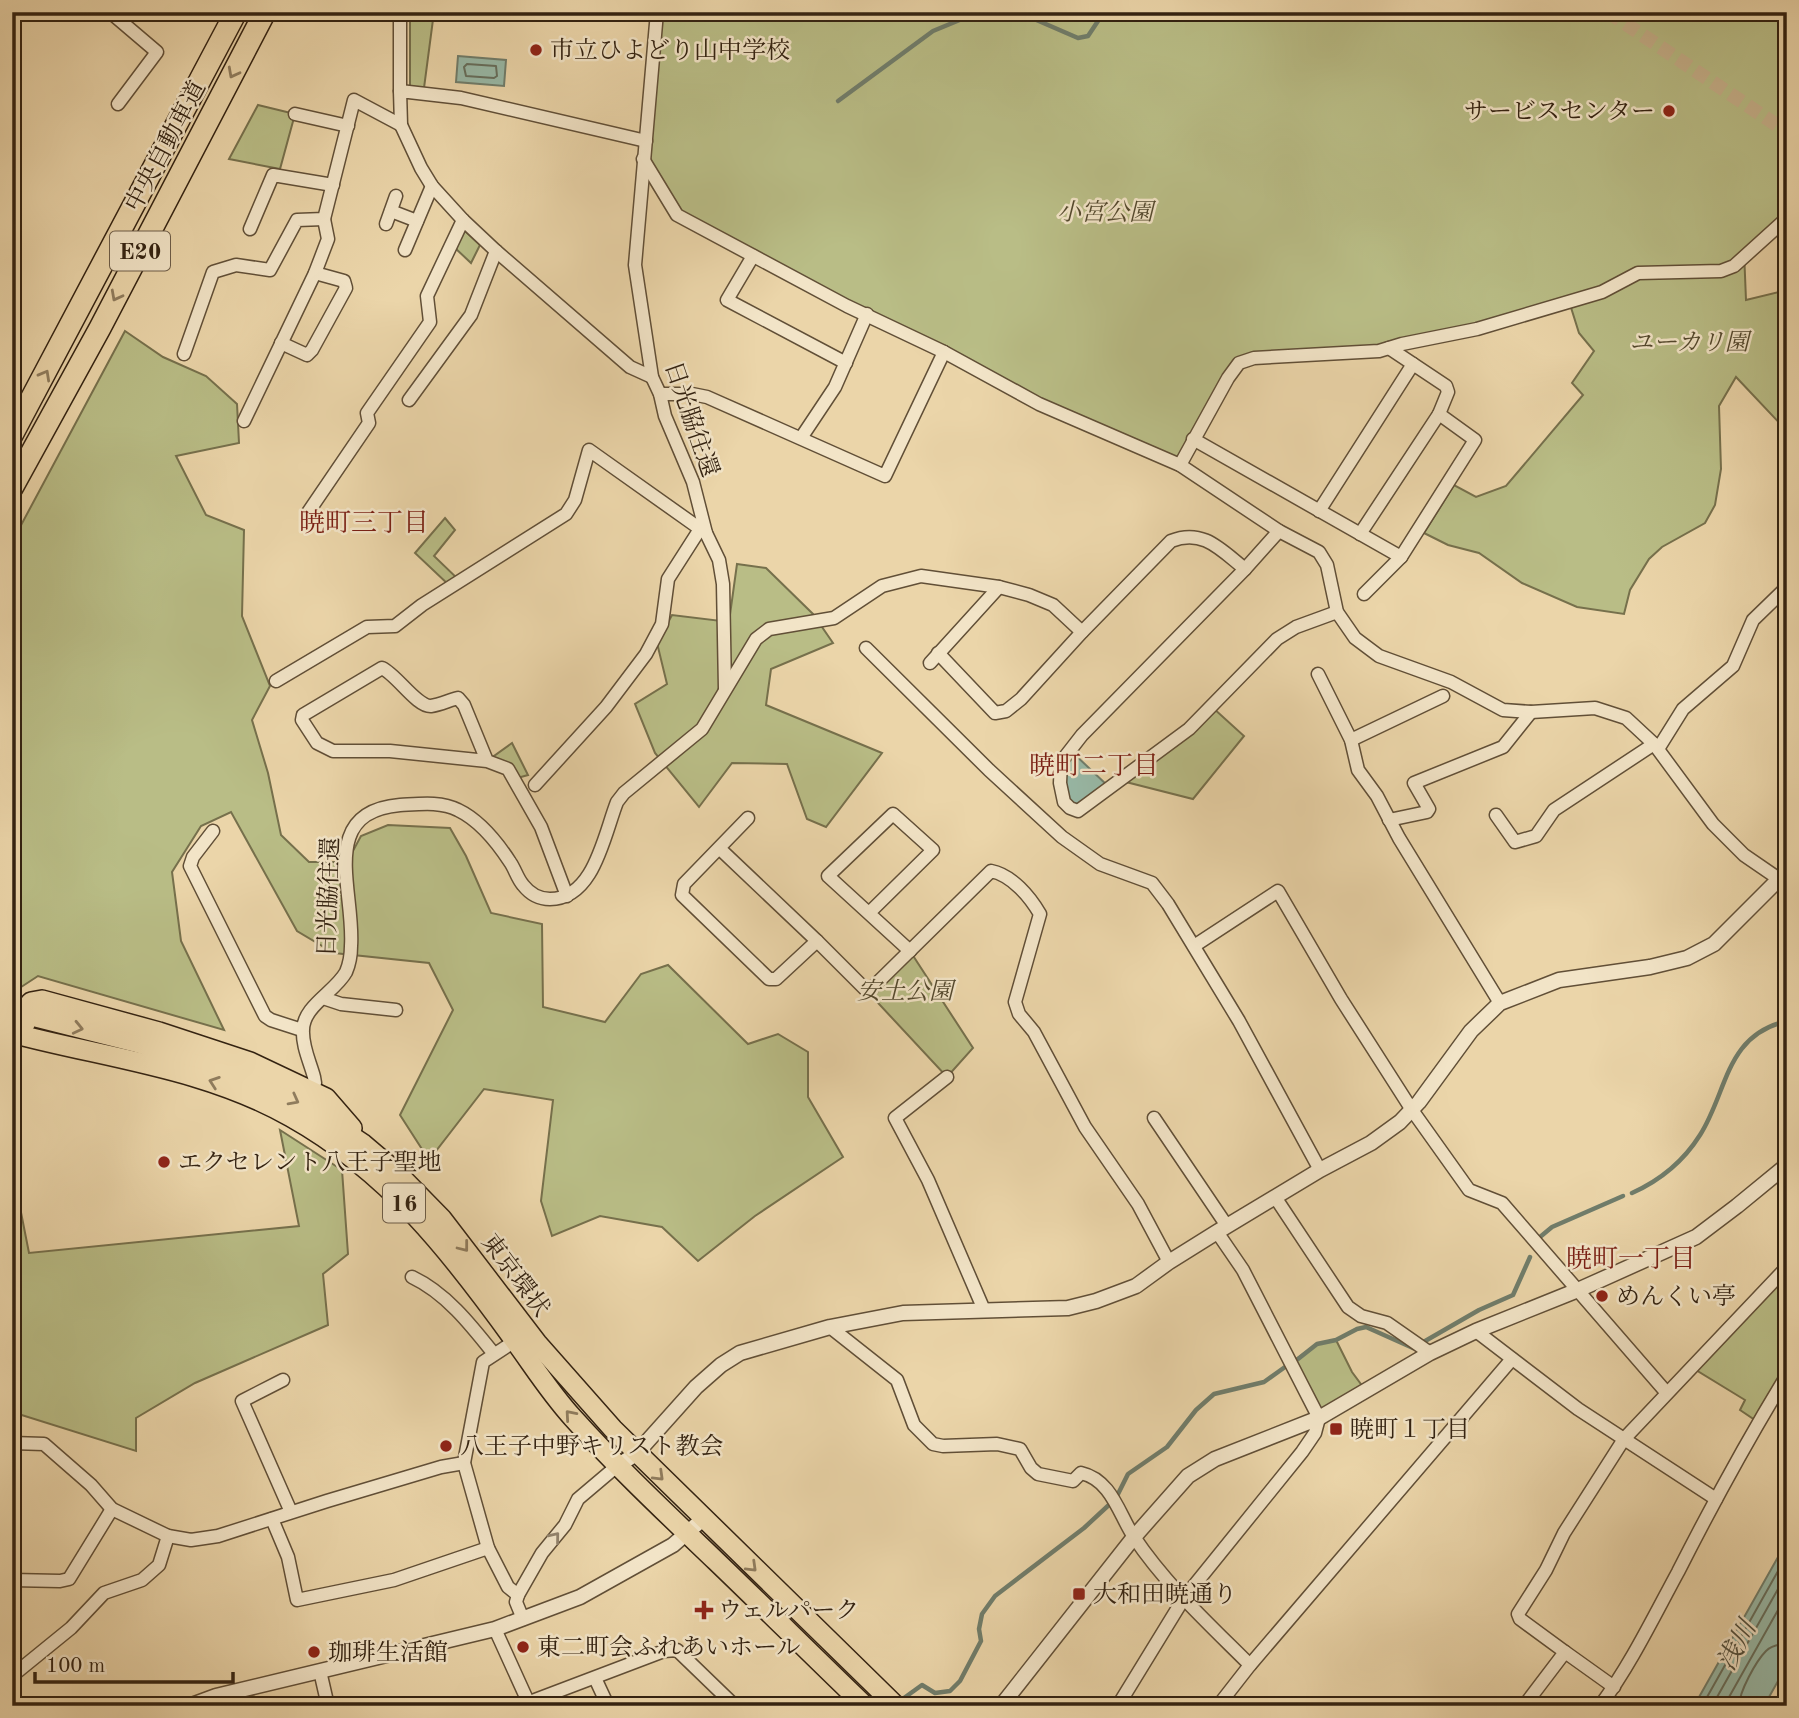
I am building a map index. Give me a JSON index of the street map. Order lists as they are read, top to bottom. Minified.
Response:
{"streets":{"highway":["中央自動車道","E20","16","東京環状"],"street":["日光脇往還"]},"districts":["暁町三丁目","暁町二丁目","暁町一丁目"],"water":["浅川"],"parks":["小宮公園","ユーカリ園","安土公園"],"places":{"other":["市立ひよどり山中学校","サービスセンター","エクセレント八王子聖地","めんくい亭","八王子中野キリスト教会","東二町会ふれあいホール","珈琲生活館"],"transit":["暁町１丁目","大和田暁通り"],"health":["ウェルパーク"]},"scale_bar":"100 m"}
